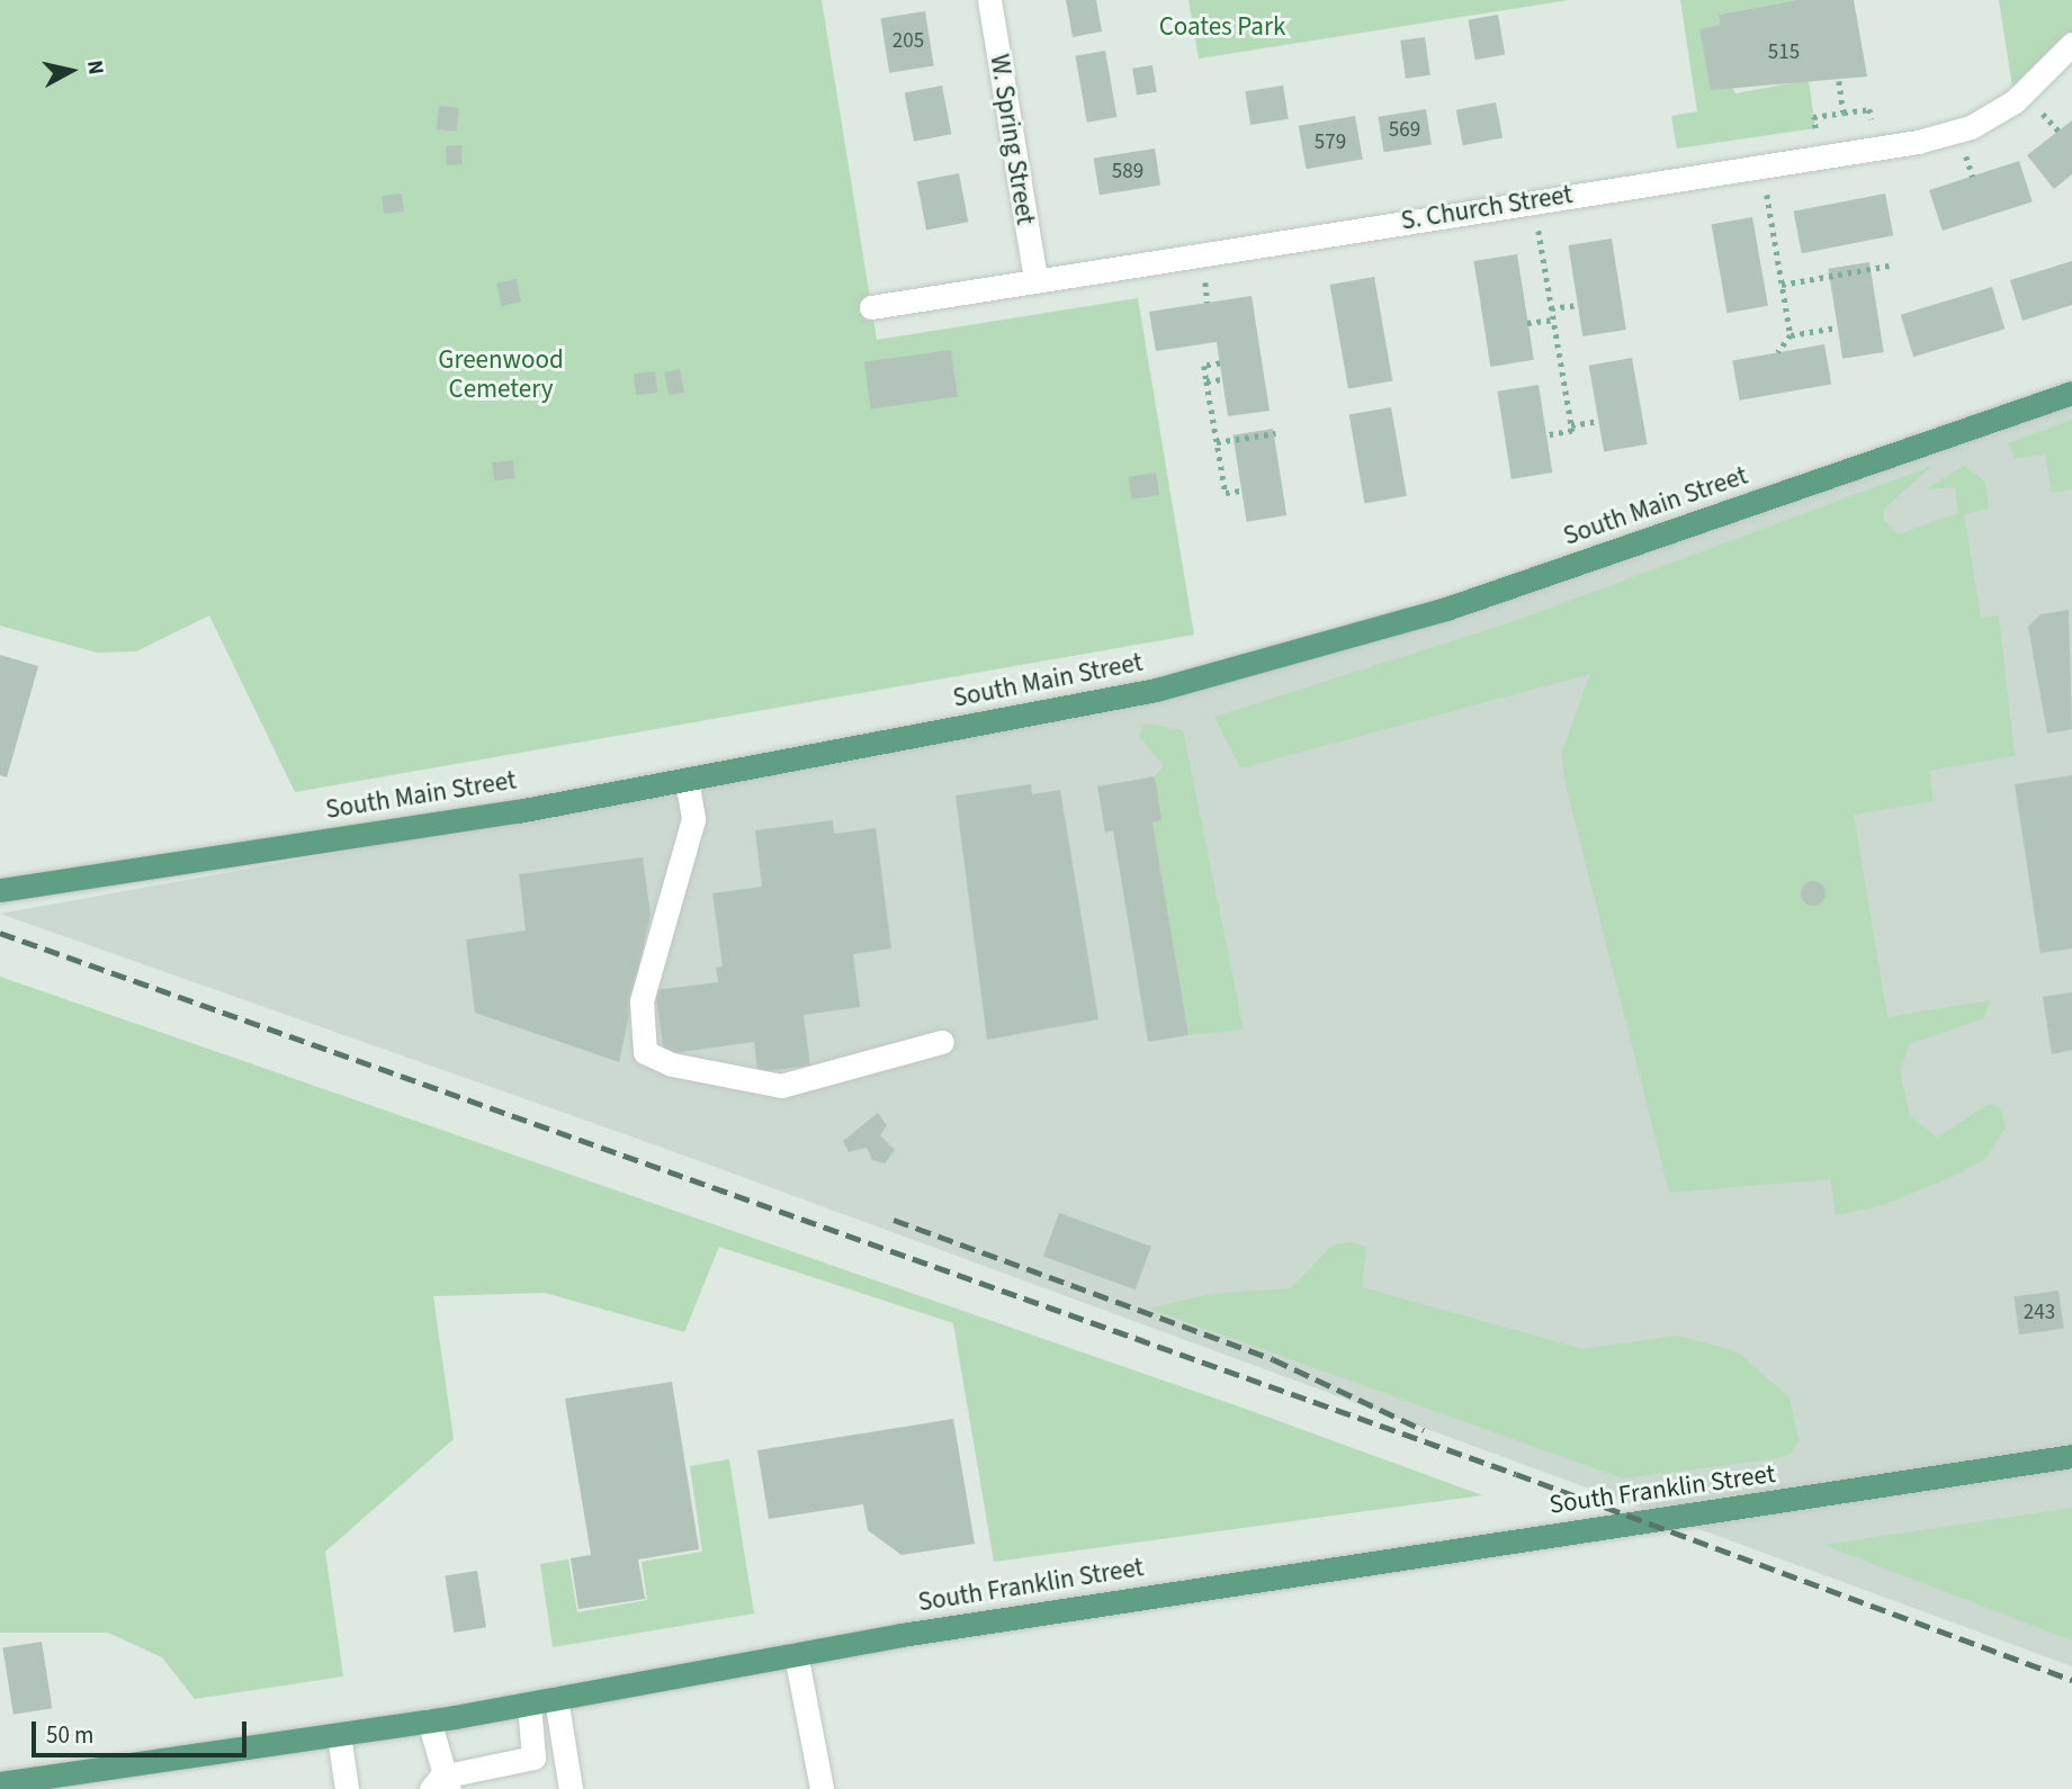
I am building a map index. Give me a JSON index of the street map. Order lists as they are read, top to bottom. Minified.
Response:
{"streets":{"main road":["South Main Street","South Franklin Street"],"street":["W. Spring Street","S. Church Street"]},"crossings":[["W. Spring Street","S. Church Street"]],"parks":["Coates Park","Greenwood Cemetery"],"house_numbers":["205","515","569","579","589","243"],"scale_bar":"50 m","north":"right"}
